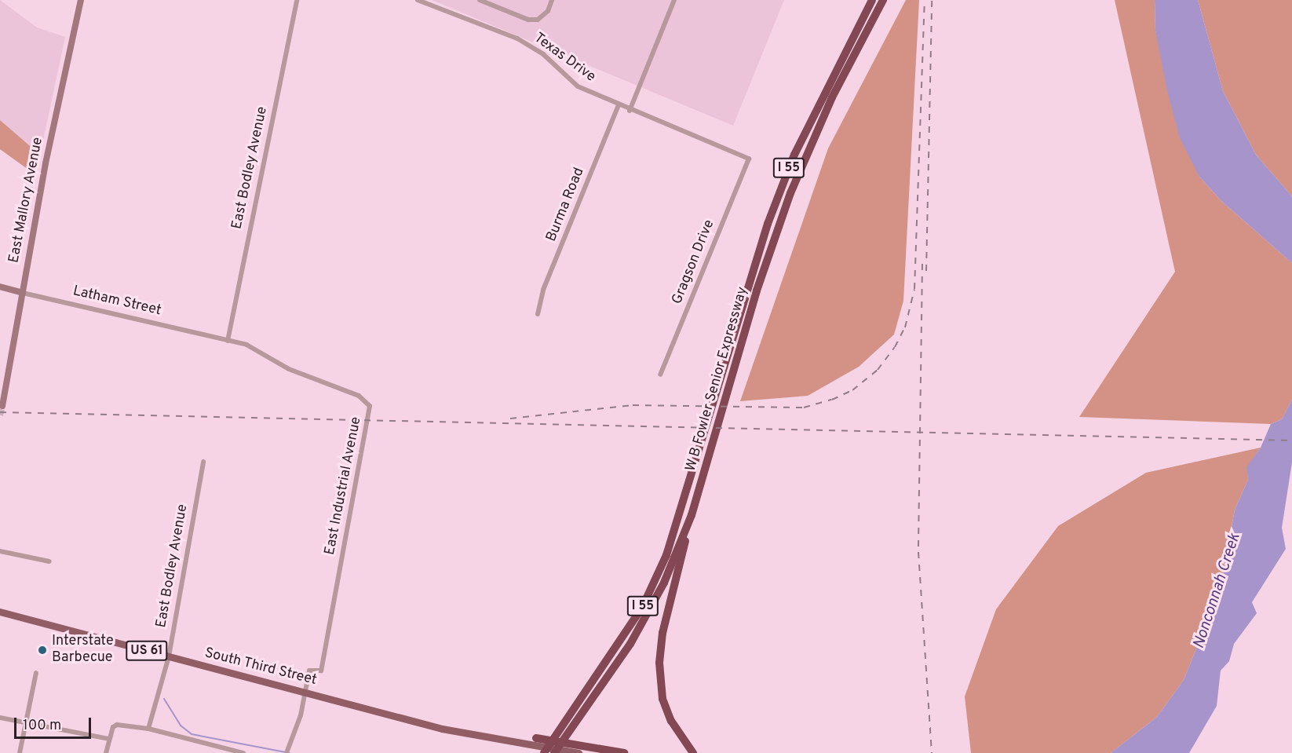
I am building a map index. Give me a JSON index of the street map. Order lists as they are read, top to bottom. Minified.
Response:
{"streets":{"highway":["I 55","W B Fowler Senior Expressway","US 61","South Third Street"],"main road":["East Mallory Avenue","Latham Street"],"street":["Texas Drive","East Bodley Avenue","Burma Road","Gragson Drive","East Industrial Avenue"]},"crossings":[["Texas Drive","Burma Road"],["Texas Drive","Gragson Drive"],["East Bodley Avenue","Latham Street"],["East Bodley Avenue","East Industrial Avenue"],["East Bodley Avenue","South Third Street"],["East Mallory Avenue","Latham Street"],["Latham Street","East Industrial Avenue"]],"water":["Nonconnah Creek"],"places":["Interstate Barbecue"],"scale_bar":"100 m"}
